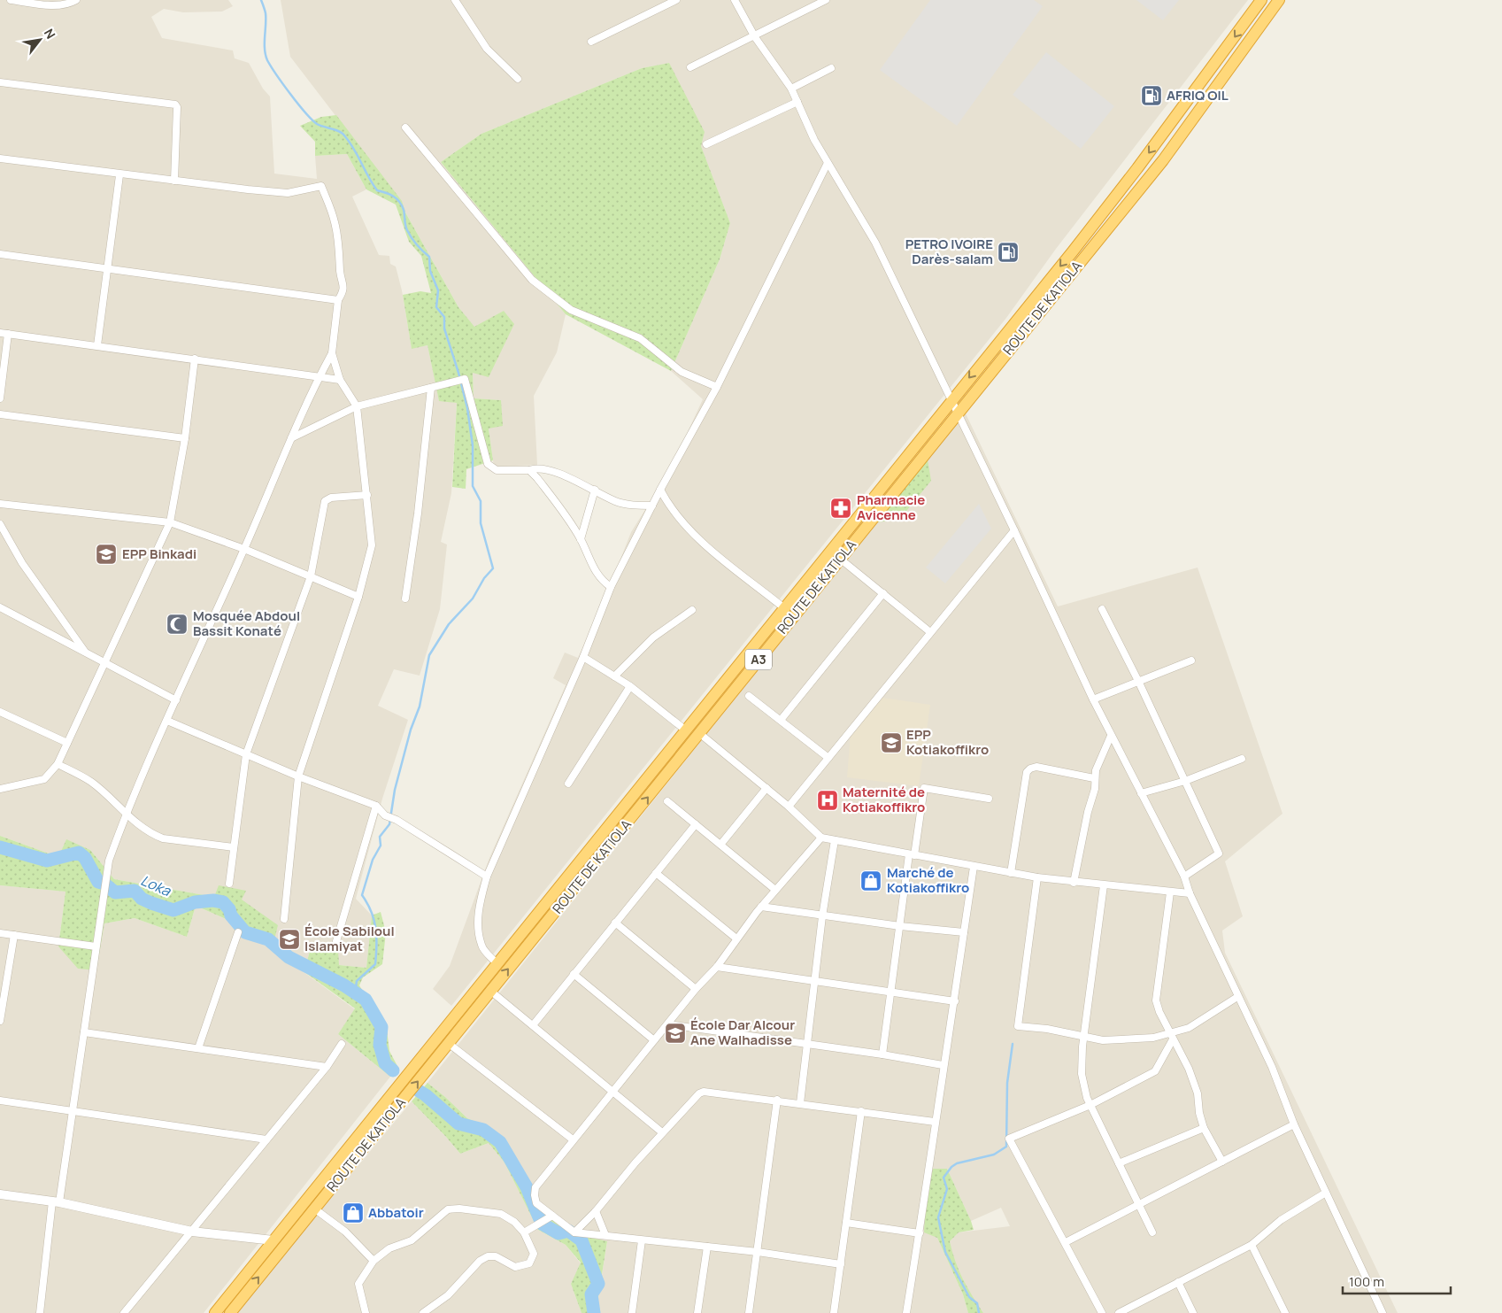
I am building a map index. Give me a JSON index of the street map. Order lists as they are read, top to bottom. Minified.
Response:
{"streets":{"highway":["ROUTE DE KATIOLA","A3"]},"water":["Loka"],"places":{"fuel station":["AFRIQ OIL","PETRO IVOIRE Darès-salam"],"pharmacy":["Pharmacie Avicenne"],"school or university":["EPP Binkadi","EPP Kotiakoffikro","École Sabiloul Islamiyat","École Dar Alcour Ane Walhadisse"],"mosque":["Mosquée Abdoul Bassit Konaté"],"hospital":["Maternité de Kotiakoffikro"],"shop":["Marché de Kotiakoffikro","Abbatoir"]},"scale_bar":"100 m","north":"top right"}
